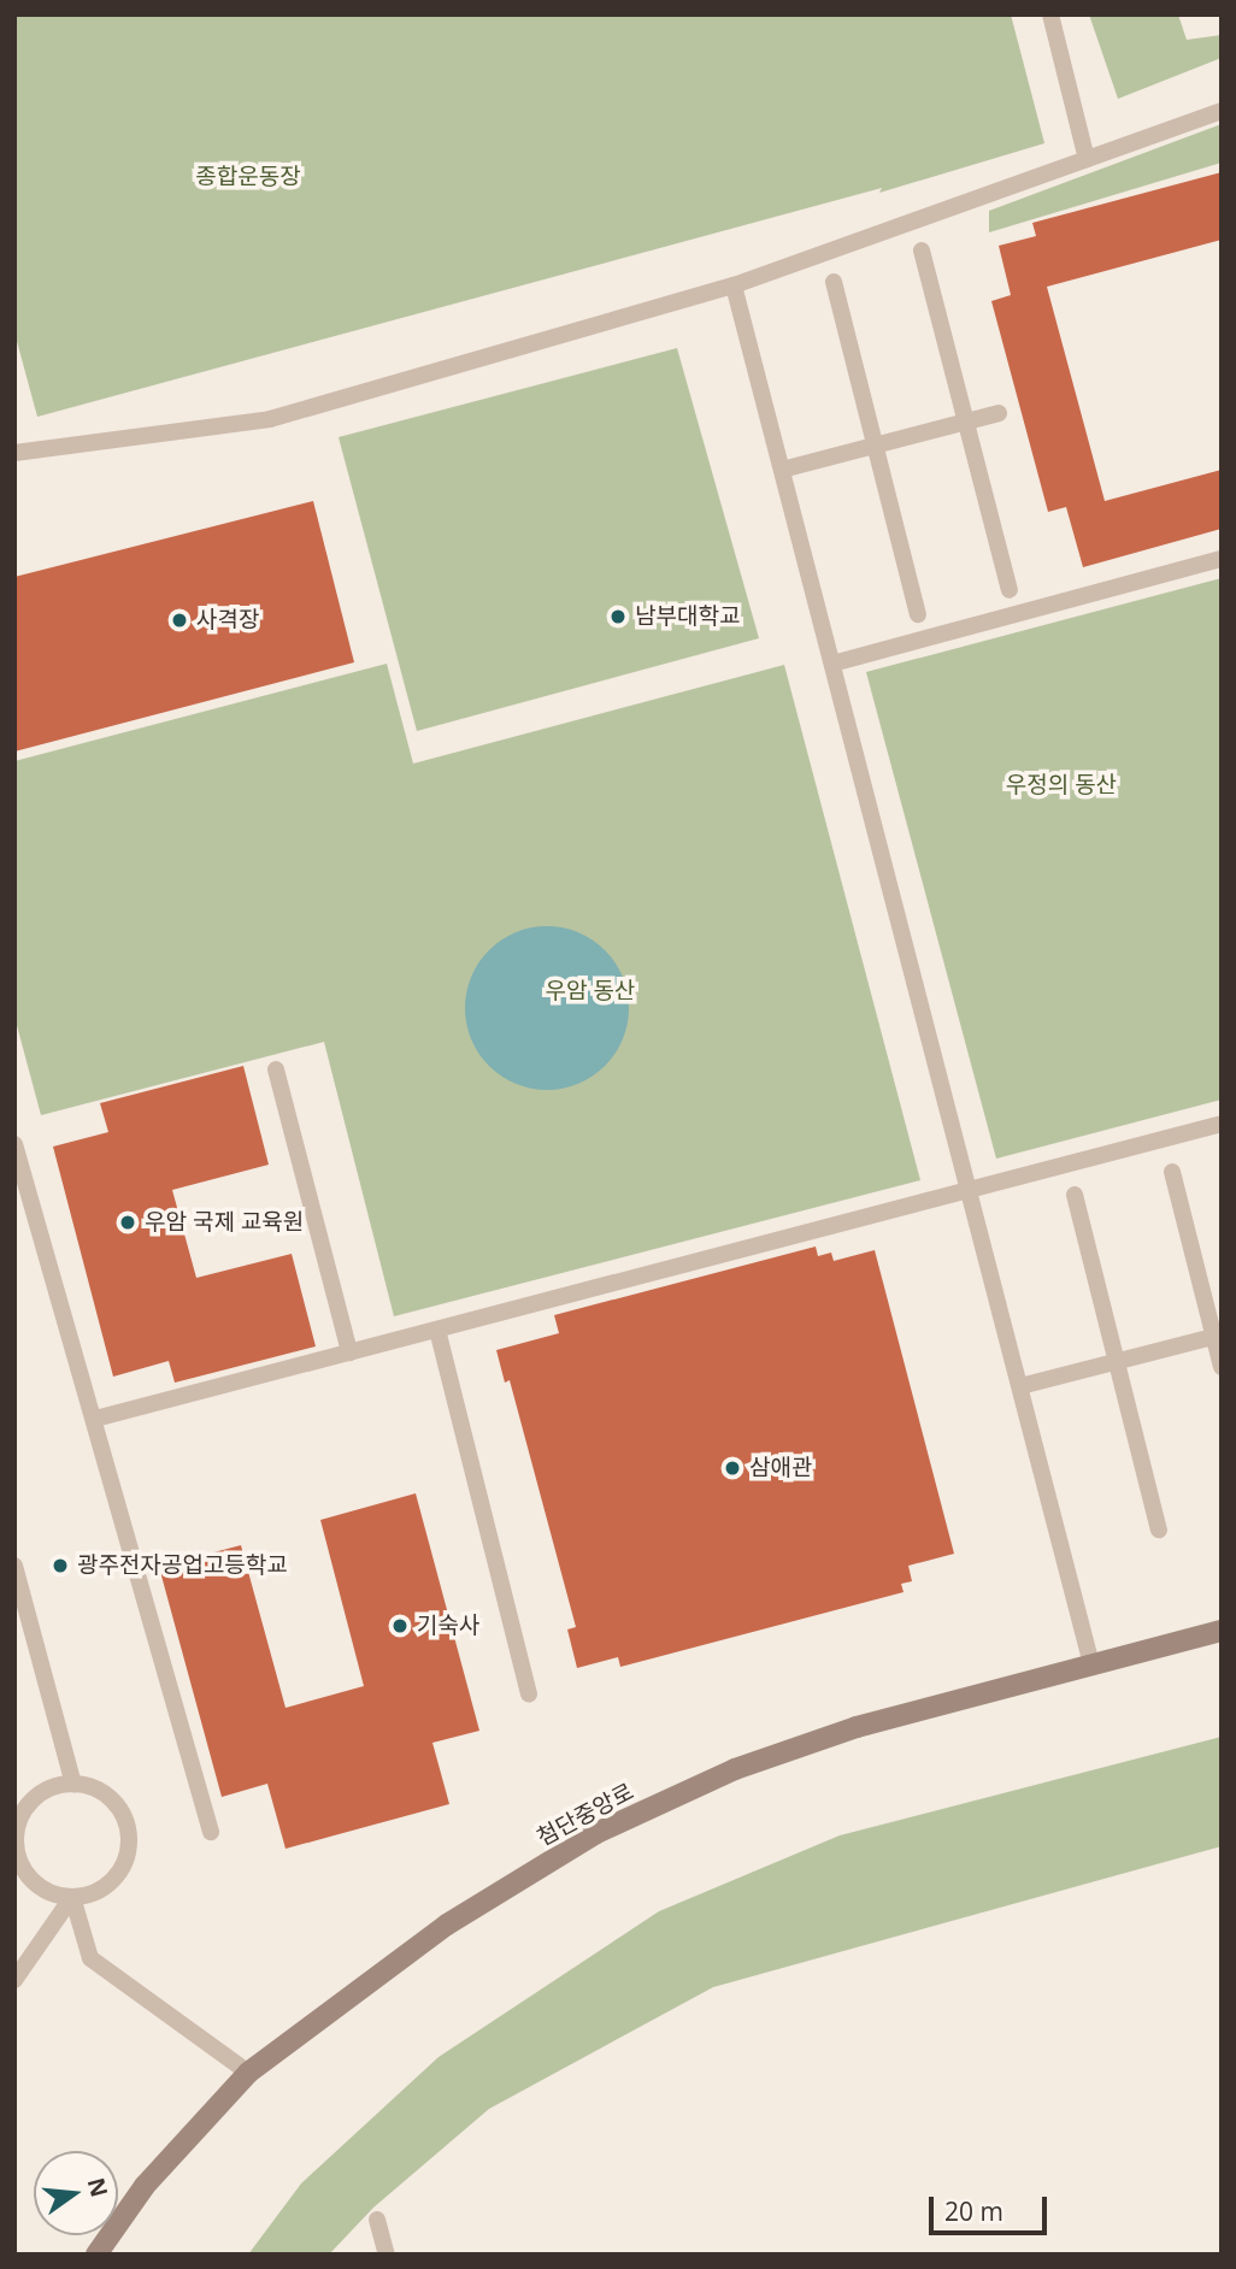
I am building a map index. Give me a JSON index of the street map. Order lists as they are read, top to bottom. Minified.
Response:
{"streets":{"street":["첨단중앙로"]},"parks":["종합운동장","우정의 동산","우암 동산"],"places":["남부대학교","사격장","우암 국제 교육원","삼애관","광주전자공업고등학교","기숙사"],"scale_bar":"20 m","north":"right"}
